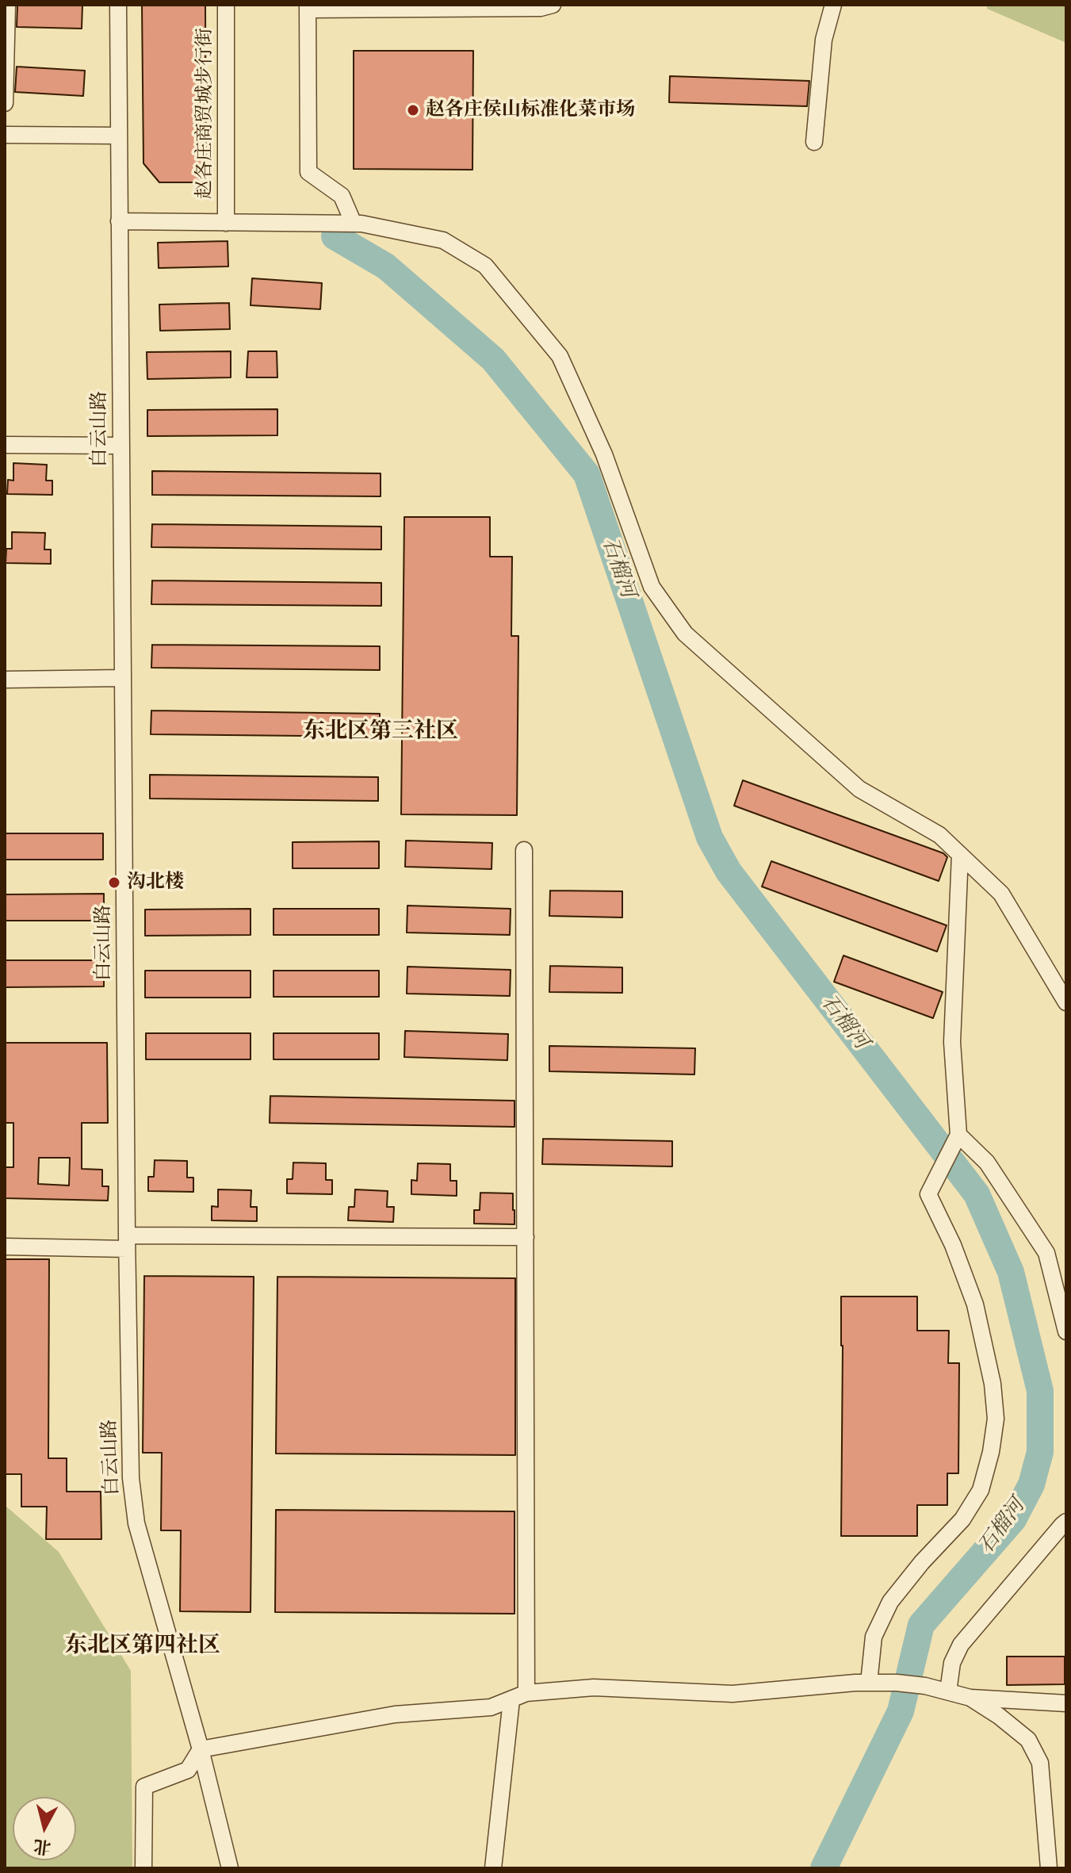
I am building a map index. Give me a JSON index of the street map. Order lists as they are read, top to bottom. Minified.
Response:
{"streets":{"street":["赵各庄商贸城步行街","白云山路"]},"districts":["东北区第三社区","东北区第四社区"],"water":["石榴河"],"places":["赵各庄侯山标准化菜市场","沟北楼"],"north":"bottom"}
